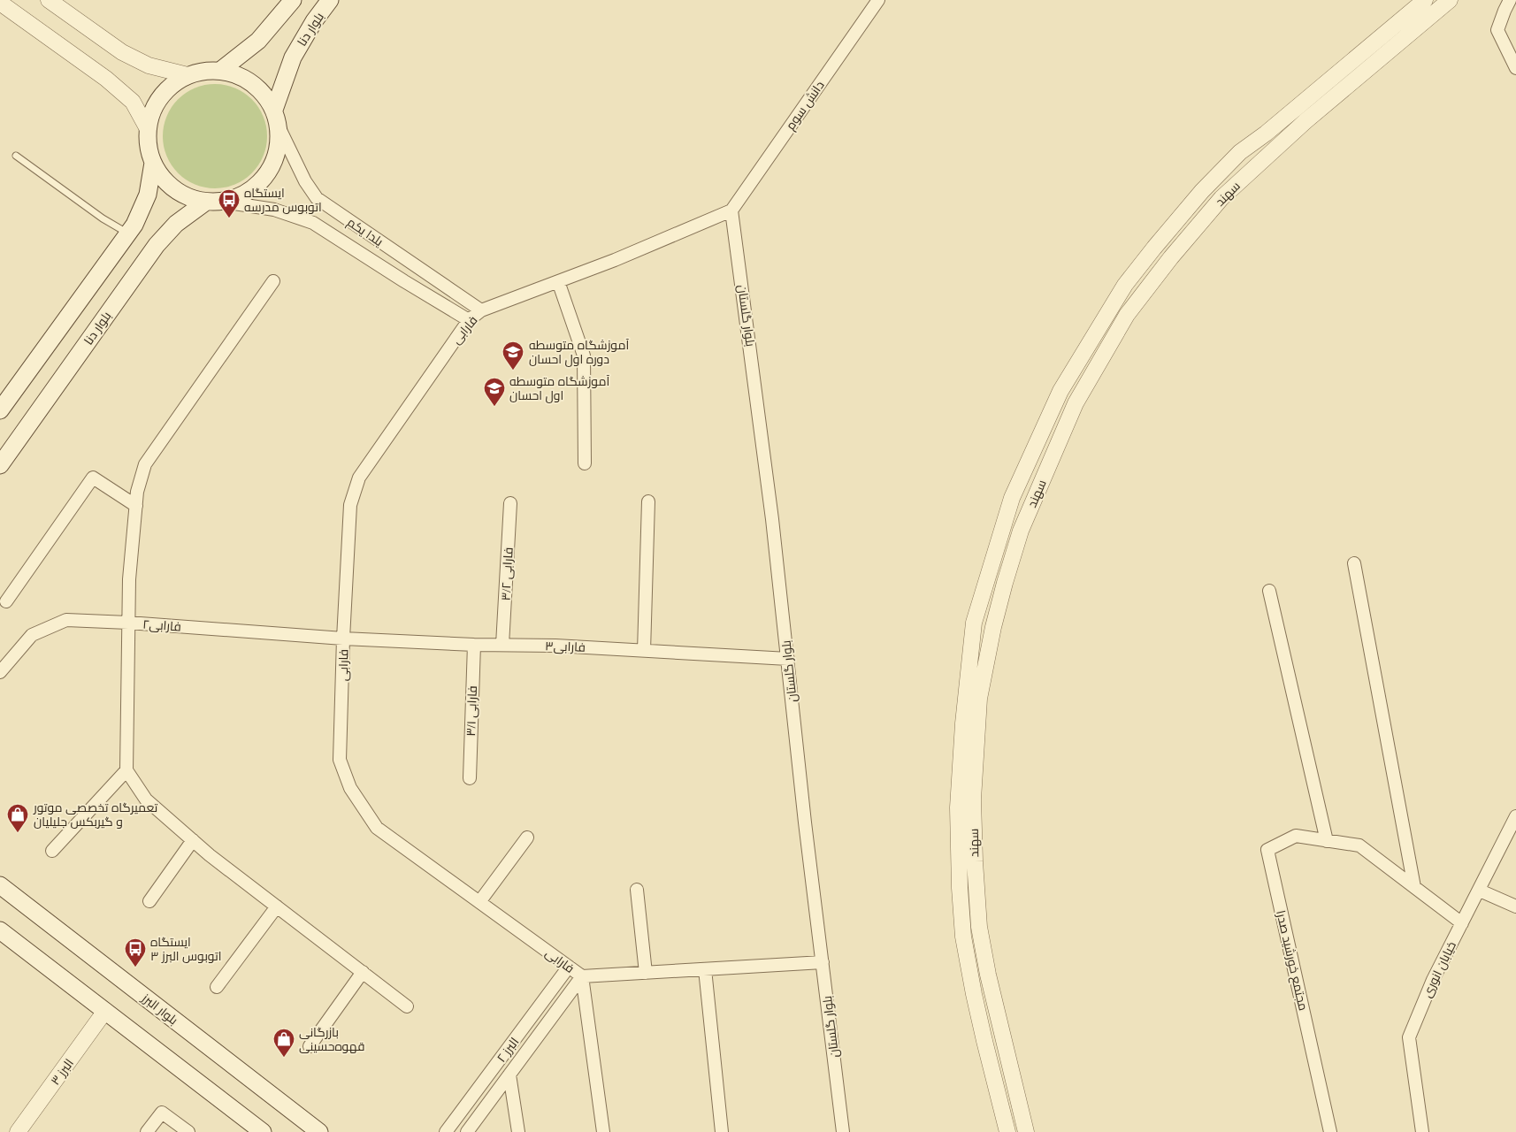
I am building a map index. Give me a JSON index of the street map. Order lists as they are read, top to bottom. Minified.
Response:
{"streets":{"main road":["بلوار دنا","بلوار البرز"],"street":["دانش سوم","سهند","یلدا یکم","بلوار گلستان","فارابی","فارابی ۳/۲","فارابی۲","فارابی۳","فارابی ۳/۱","مجتمع خورشید صدرا","خیابان انوری","البرز ۲","البرز ۳"]},"crossings":[["بلوار دنا","یلدا یکم"],["دانش سوم","بلوار گلستان"],["دانش سوم","فارابی"],["یلدا یکم","فارابی"],["بلوار گلستان","فارابی"],["بلوار گلستان","فارابی۳"],["فارابی","فارابی۲"],["فارابی","فارابی۳"],["فارابی","البرز ۲"],["فارابی ۳/۲","فارابی۳"],["فارابی۲","فارابی۳"],["فارابی۳","فارابی ۳/۱"],["مجتمع خورشید صدرا","خیابان انوری"]],"places":{"bus stop":["ایستگاه اتوبوس مدرسه","ایستگاه اتوبوس البرز ۳"],"school or university":["آموزشگاه متوسطه دوره اول احسان","آموزشگاه متوسطه اول احسان"],"shop":["تعمیرگاه تخصصی موتور و گیربکس جلیلیان","بازرگانی قهوه‌حسینی"]}}
